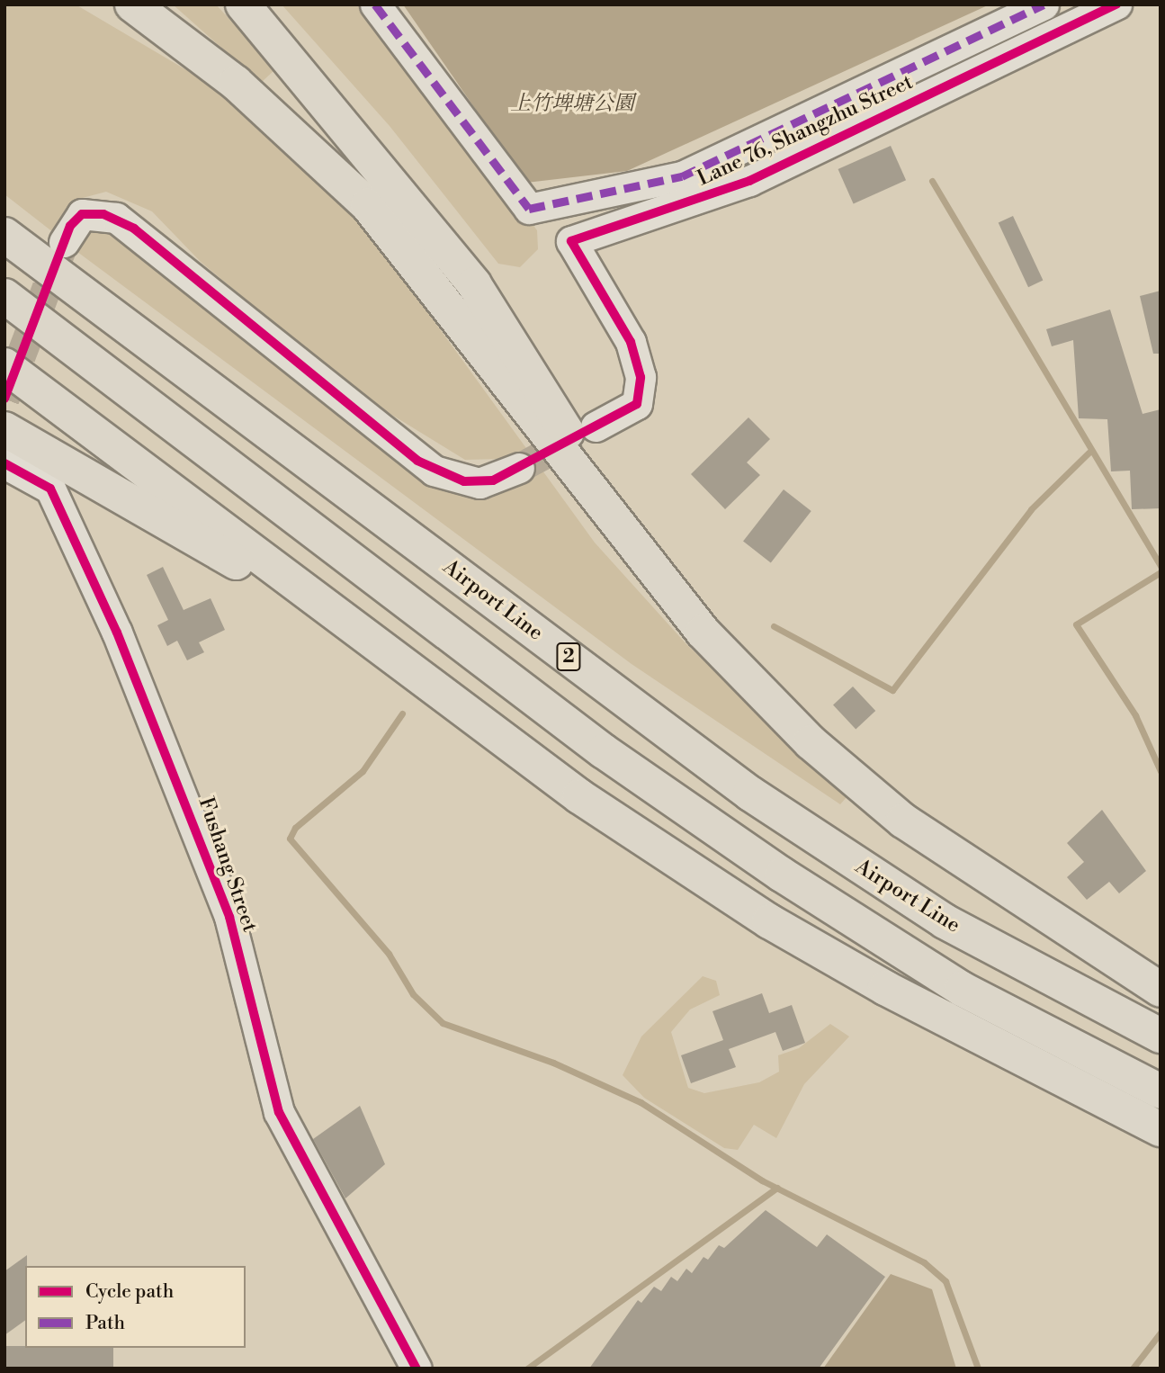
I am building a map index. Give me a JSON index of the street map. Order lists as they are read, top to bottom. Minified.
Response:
{"streets":{"highway":["Airport Line","2"],"street":["Lane 76, Shangzhu Street","Fushang Street"]},"parks":["上竹埤塘公園"],"legend":["Cycle path","Path"]}
